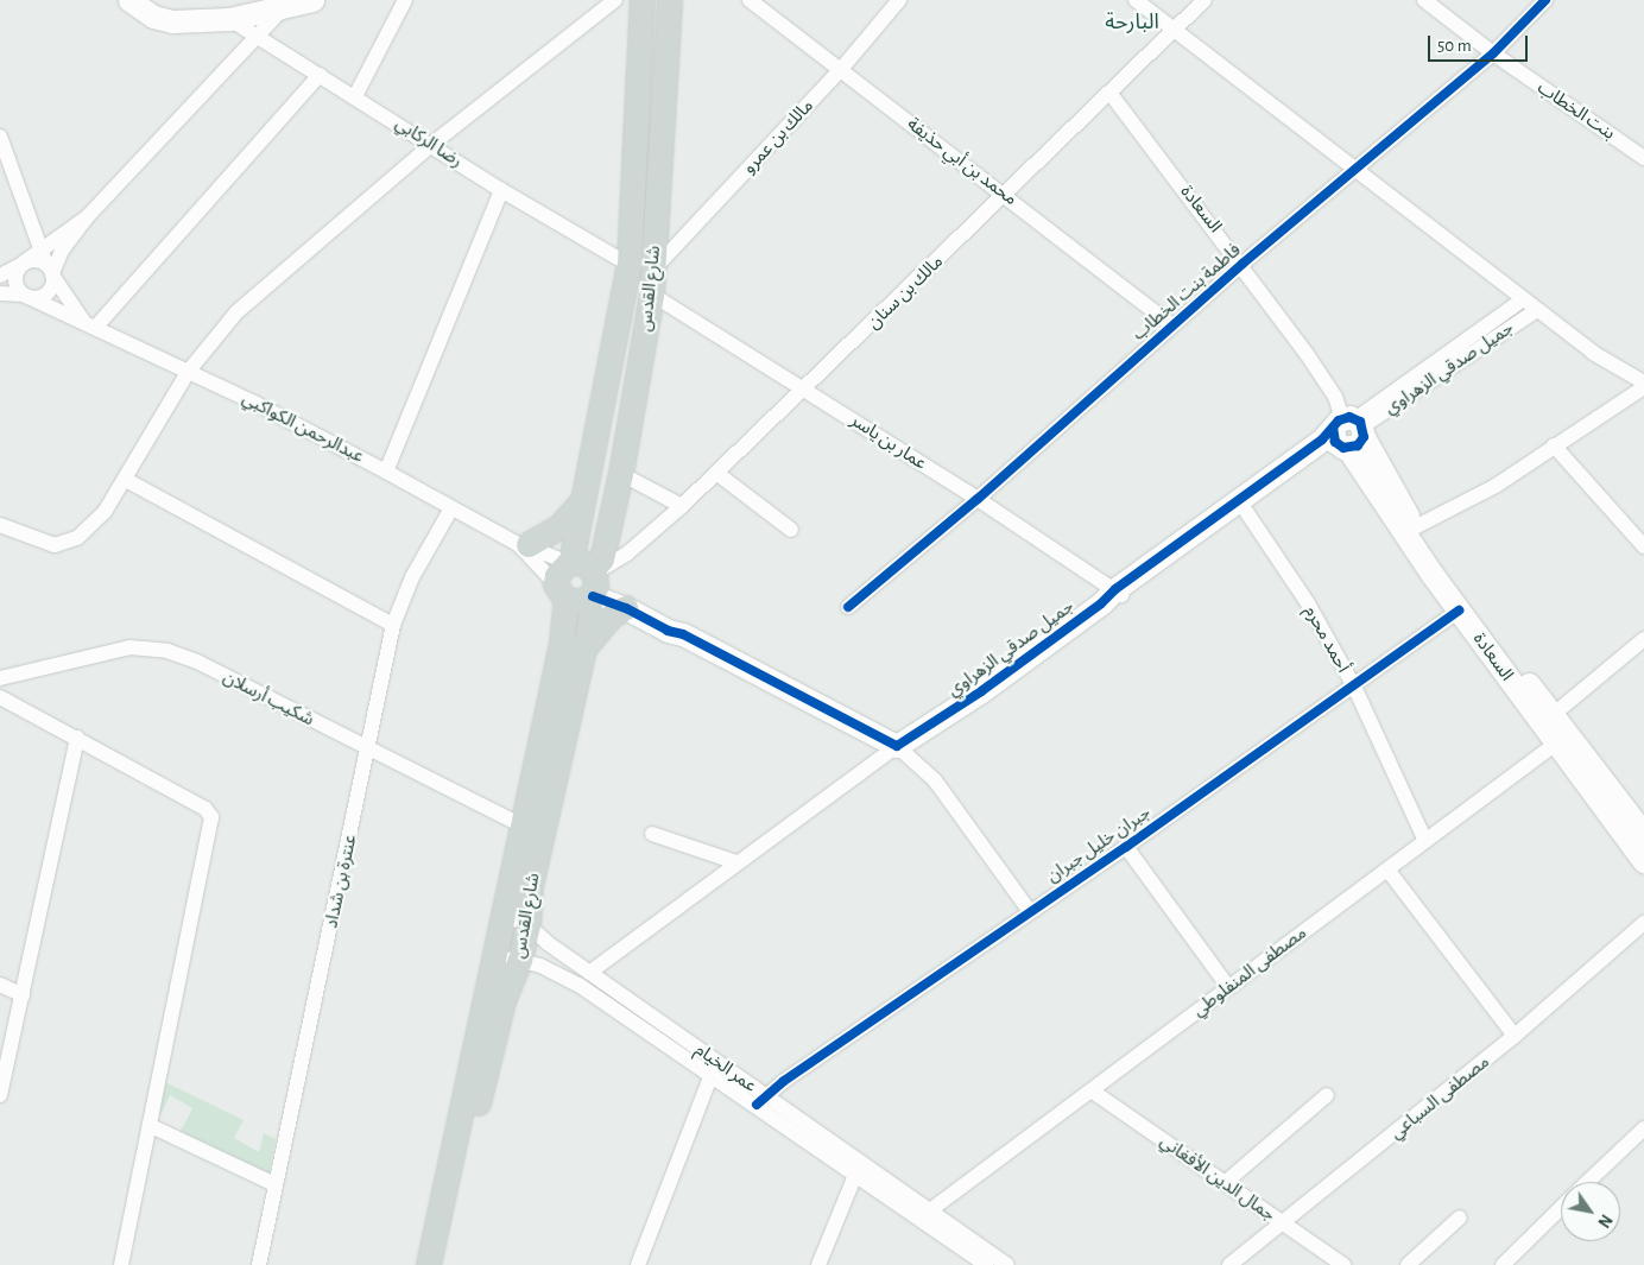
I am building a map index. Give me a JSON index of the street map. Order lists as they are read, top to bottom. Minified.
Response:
{"streets":{"main road":["شارع القدس"],"street":["بنت الخطاب","مالك بن عمرو","رضا الركابي","محمد بن أبي حذيفة","السعادة","مالك بن سنان","فاطمة بنت الخطاب","جميل صدقي الزهراوي","عبدالرحمن الكواكبي","عمار بن ياسر","أحمد محرم","شكيب أرسلان","جبران خليل جبران","عنترة بن شداد","مصطفى المنفلوطي","عمر الخيام","مصطفى السباعي","جمال الدين الأفغاني"]},"crossings":[["بنت الخطاب","فاطمة بنت الخطاب"],["مالك بن عمرو","محمد بن أبي حذيفة"],["مالك بن عمرو","شارع القدس"],["محمد بن أبي حذيفة","مالك بن سنان"],["محمد بن أبي حذيفة","فاطمة بنت الخطاب"],["السعادة","مالك بن سنان"],["السعادة","فاطمة بنت الخطاب"],["السعادة","جميل صدقي الزهراوي"],["السعادة","جبران خليل جبران"],["السعادة","مصطفى المنفلوطي"],["شارع القدس","مالك بن سنان"],["شارع القدس","عمار بن ياسر"],["شارع القدس","عمر الخيام"],["مالك بن سنان","عمار بن ياسر"],["فاطمة بنت الخطاب","عمار بن ياسر"],["جميل صدقي الزهراوي","عمار بن ياسر"],["جميل صدقي الزهراوي","أحمد محرم"],["عبدالرحمن الكواكبي","عنترة بن شداد"],["أحمد محرم","جبران خليل جبران"],["أحمد محرم","مصطفى المنفلوطي"],["شكيب أرسلان","عنترة بن شداد"],["جبران خليل جبران","عمر الخيام"],["مصطفى المنفلوطي","عمر الخيام"],["مصطفى المنفلوطي","جمال الدين الأفغاني"],["مصطفى السباعي","جمال الدين الأفغاني"]],"districts":["البارحة"],"scale_bar":"50 m","north":"bottom right"}
